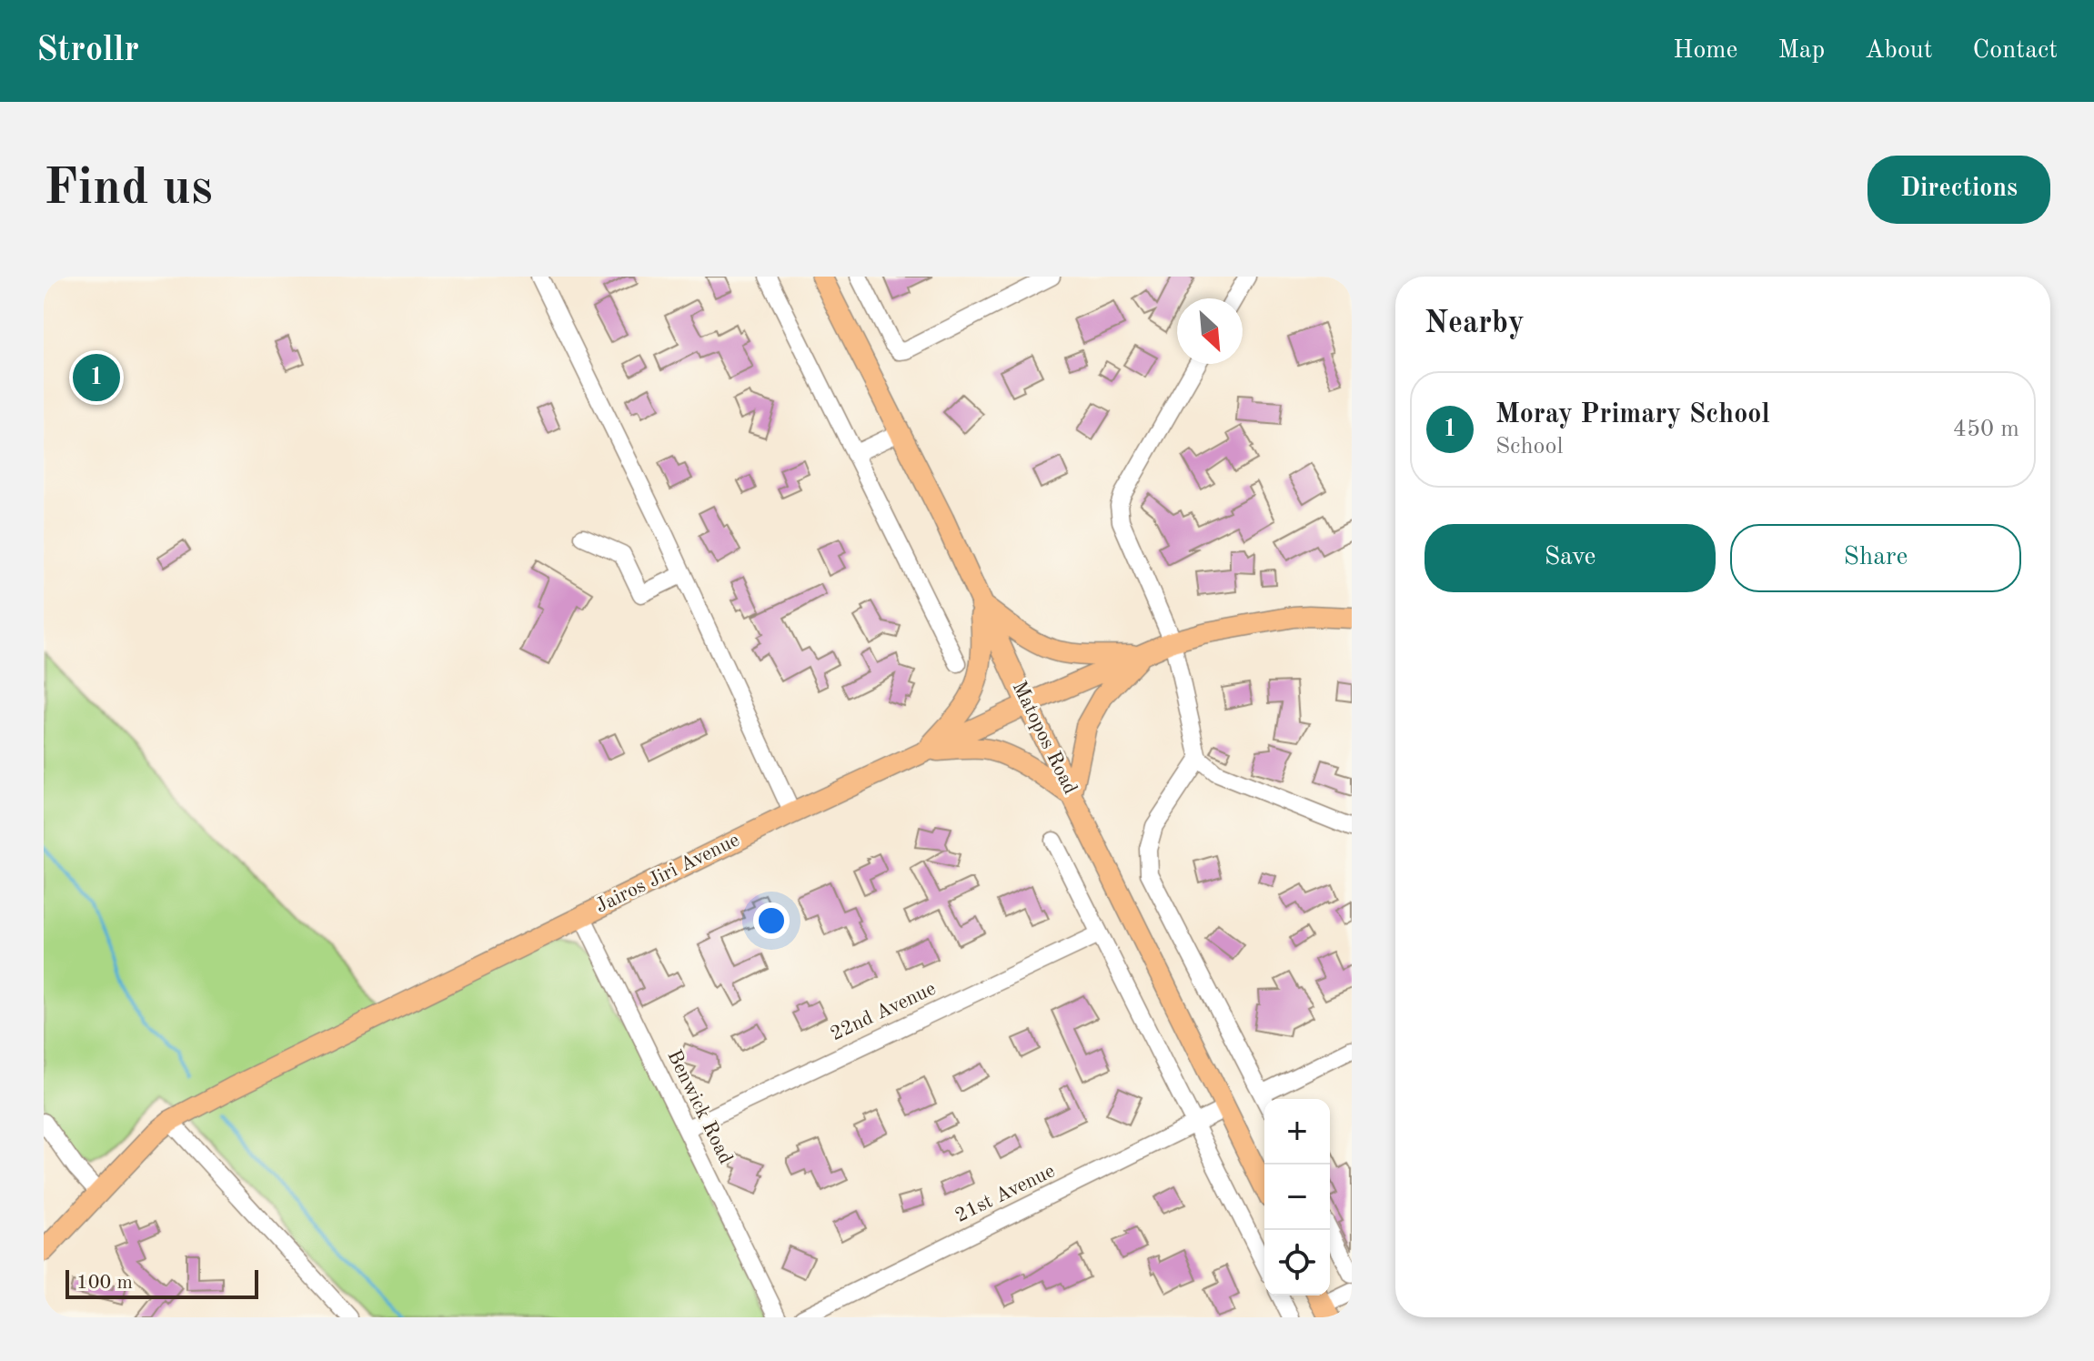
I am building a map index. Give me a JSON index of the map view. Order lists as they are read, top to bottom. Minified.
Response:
{"streets":{"main road":["Matopos Road","Jairos Jiri Avenue"],"street":["22nd Avenue","Benwick Road","21st Avenue"]},"crossings":[["Matopos Road","Jairos Jiri Avenue"],["Matopos Road","21st Avenue"],["Jairos Jiri Avenue","Benwick Road"],["22nd Avenue","Benwick Road"]],"scale_bar":"100 m","north":"bottom right","page":{"header":"Strollr","nav":["Home","Map","About","Contact"],"buttons":["Directions",["Save","Share"]],"title":"Find us","heading":"Nearby","pins":"1","list":[{"mark":"1","name":"Moray Primary School","note":"School","value":"450 m"}],"map_buttons":["+","−"],"scale":"100 m"}}
